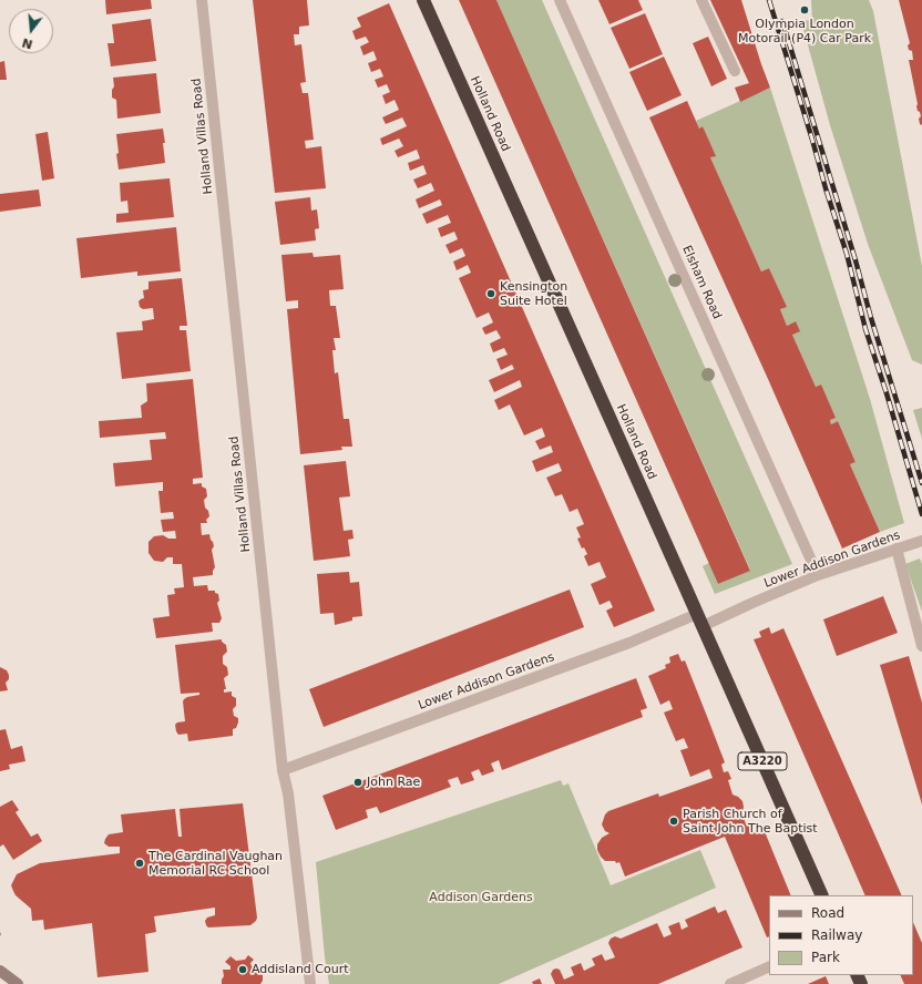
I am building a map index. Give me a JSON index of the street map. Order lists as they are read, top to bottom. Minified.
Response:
{"streets":{"highway":["Holland Road","A3220"],"street":["Holland Villas Road","Elsham Road","Lower Addison Gardens"]},"crossings":[["Holland Road","Lower Addison Gardens"],["Holland Villas Road","Lower Addison Gardens"],["Elsham Road","Lower Addison Gardens"]],"parks":["Addison Gardens"],"places":["Olympia London Motorail (P4) Car Park","Kensington Suite Hotel","John Rae","Parish Church of Saint John The Baptist","The Cardinal Vaughan Memorial RC School","Addisland Court"],"legend":["Road","Railway","Park"],"north":"bottom"}
